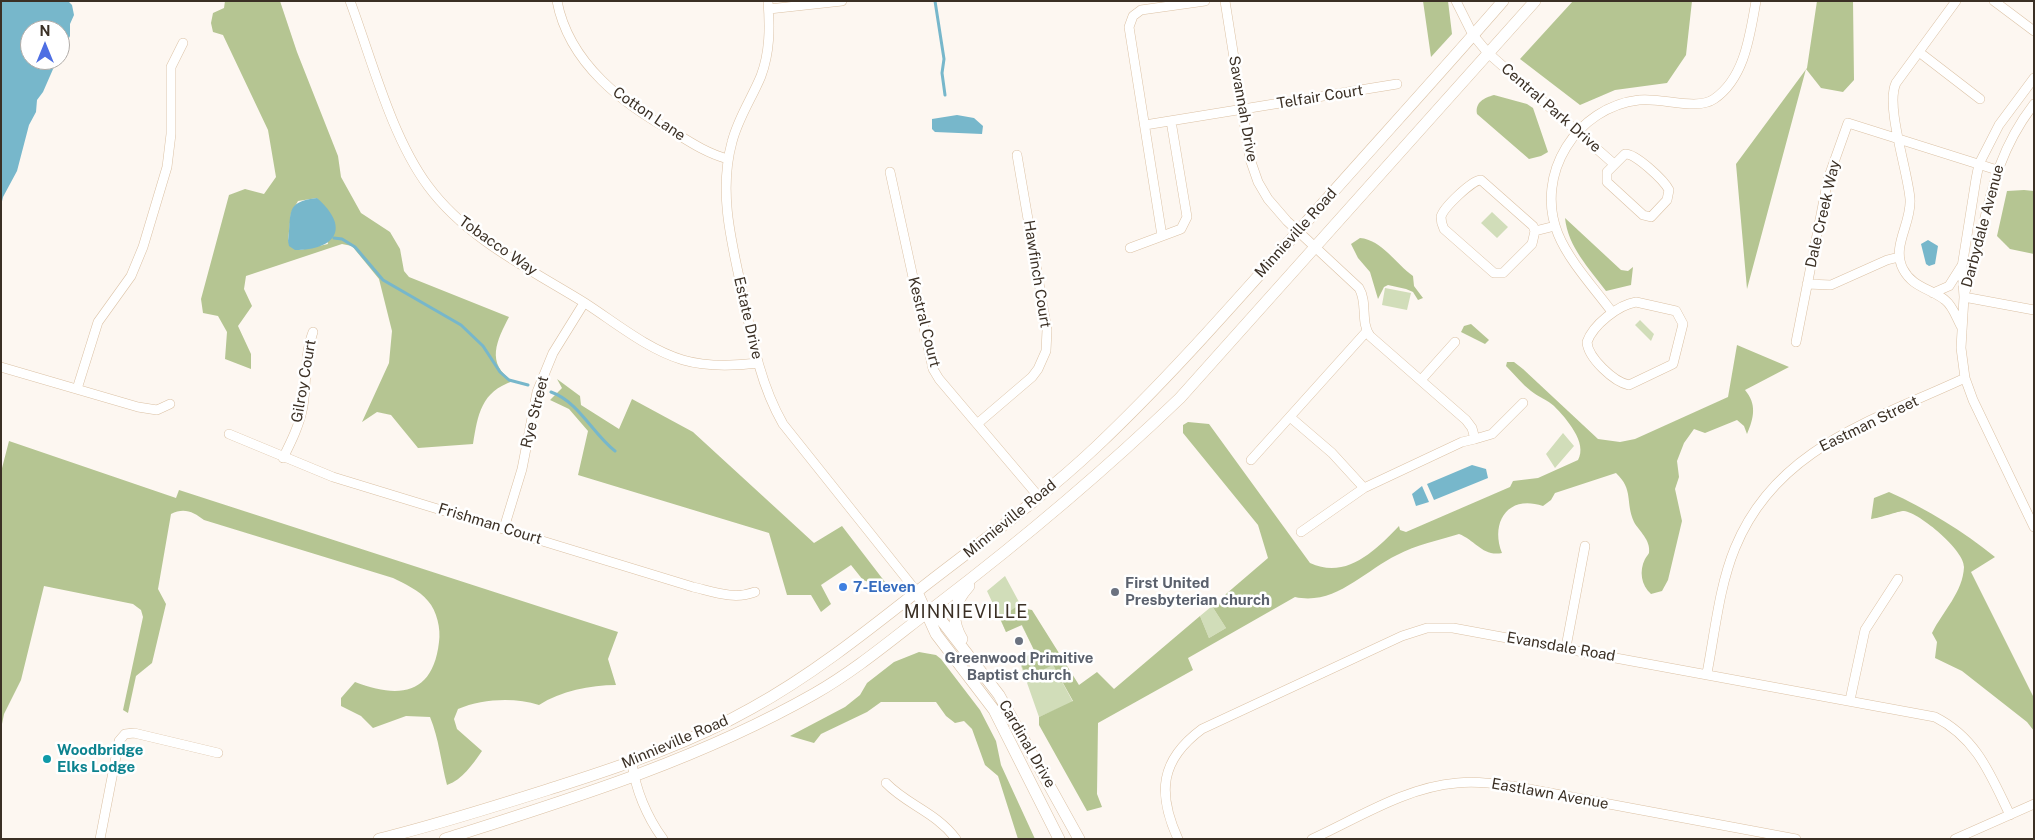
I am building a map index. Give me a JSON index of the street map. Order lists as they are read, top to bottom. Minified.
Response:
{"streets":{"main road":["Minnieville Road","Cardinal Drive"],"street":["Telfair Court","Central Park Drive","Savannah Drive","Cotton Lane","Dale Creek Way","Darbydale Avenue","Tobacco Way","Hawfinch Court","Estate Drive","Kestral Court","Gilroy Court","Rye Street","Eastman Street","Frishman Court","Evansdale Road","Eastlawn Avenue"]},"crossings":[["Telfair Court","Savannah Drive"],["Central Park Drive","Minnieville Road"],["Savannah Drive","Minnieville Road"],["Cotton Lane","Estate Drive"],["Dale Creek Way","Darbydale Avenue"],["Darbydale Avenue","Eastman Street"],["Minnieville Road","Estate Drive"],["Minnieville Road","Kestral Court"],["Minnieville Road","Cardinal Drive"],["Tobacco Way","Estate Drive"],["Tobacco Way","Rye Street"],["Hawfinch Court","Kestral Court"],["Estate Drive","Cardinal Drive"],["Gilroy Court","Frishman Court"],["Rye Street","Frishman Court"],["Eastman Street","Evansdale Road"]],"districts":["MINNIEVILLE"],"places":["7-Eleven","First United Presbyterian church","Greenwood Primitive Baptist church","Woodbridge Elks Lodge"],"north":"top"}
